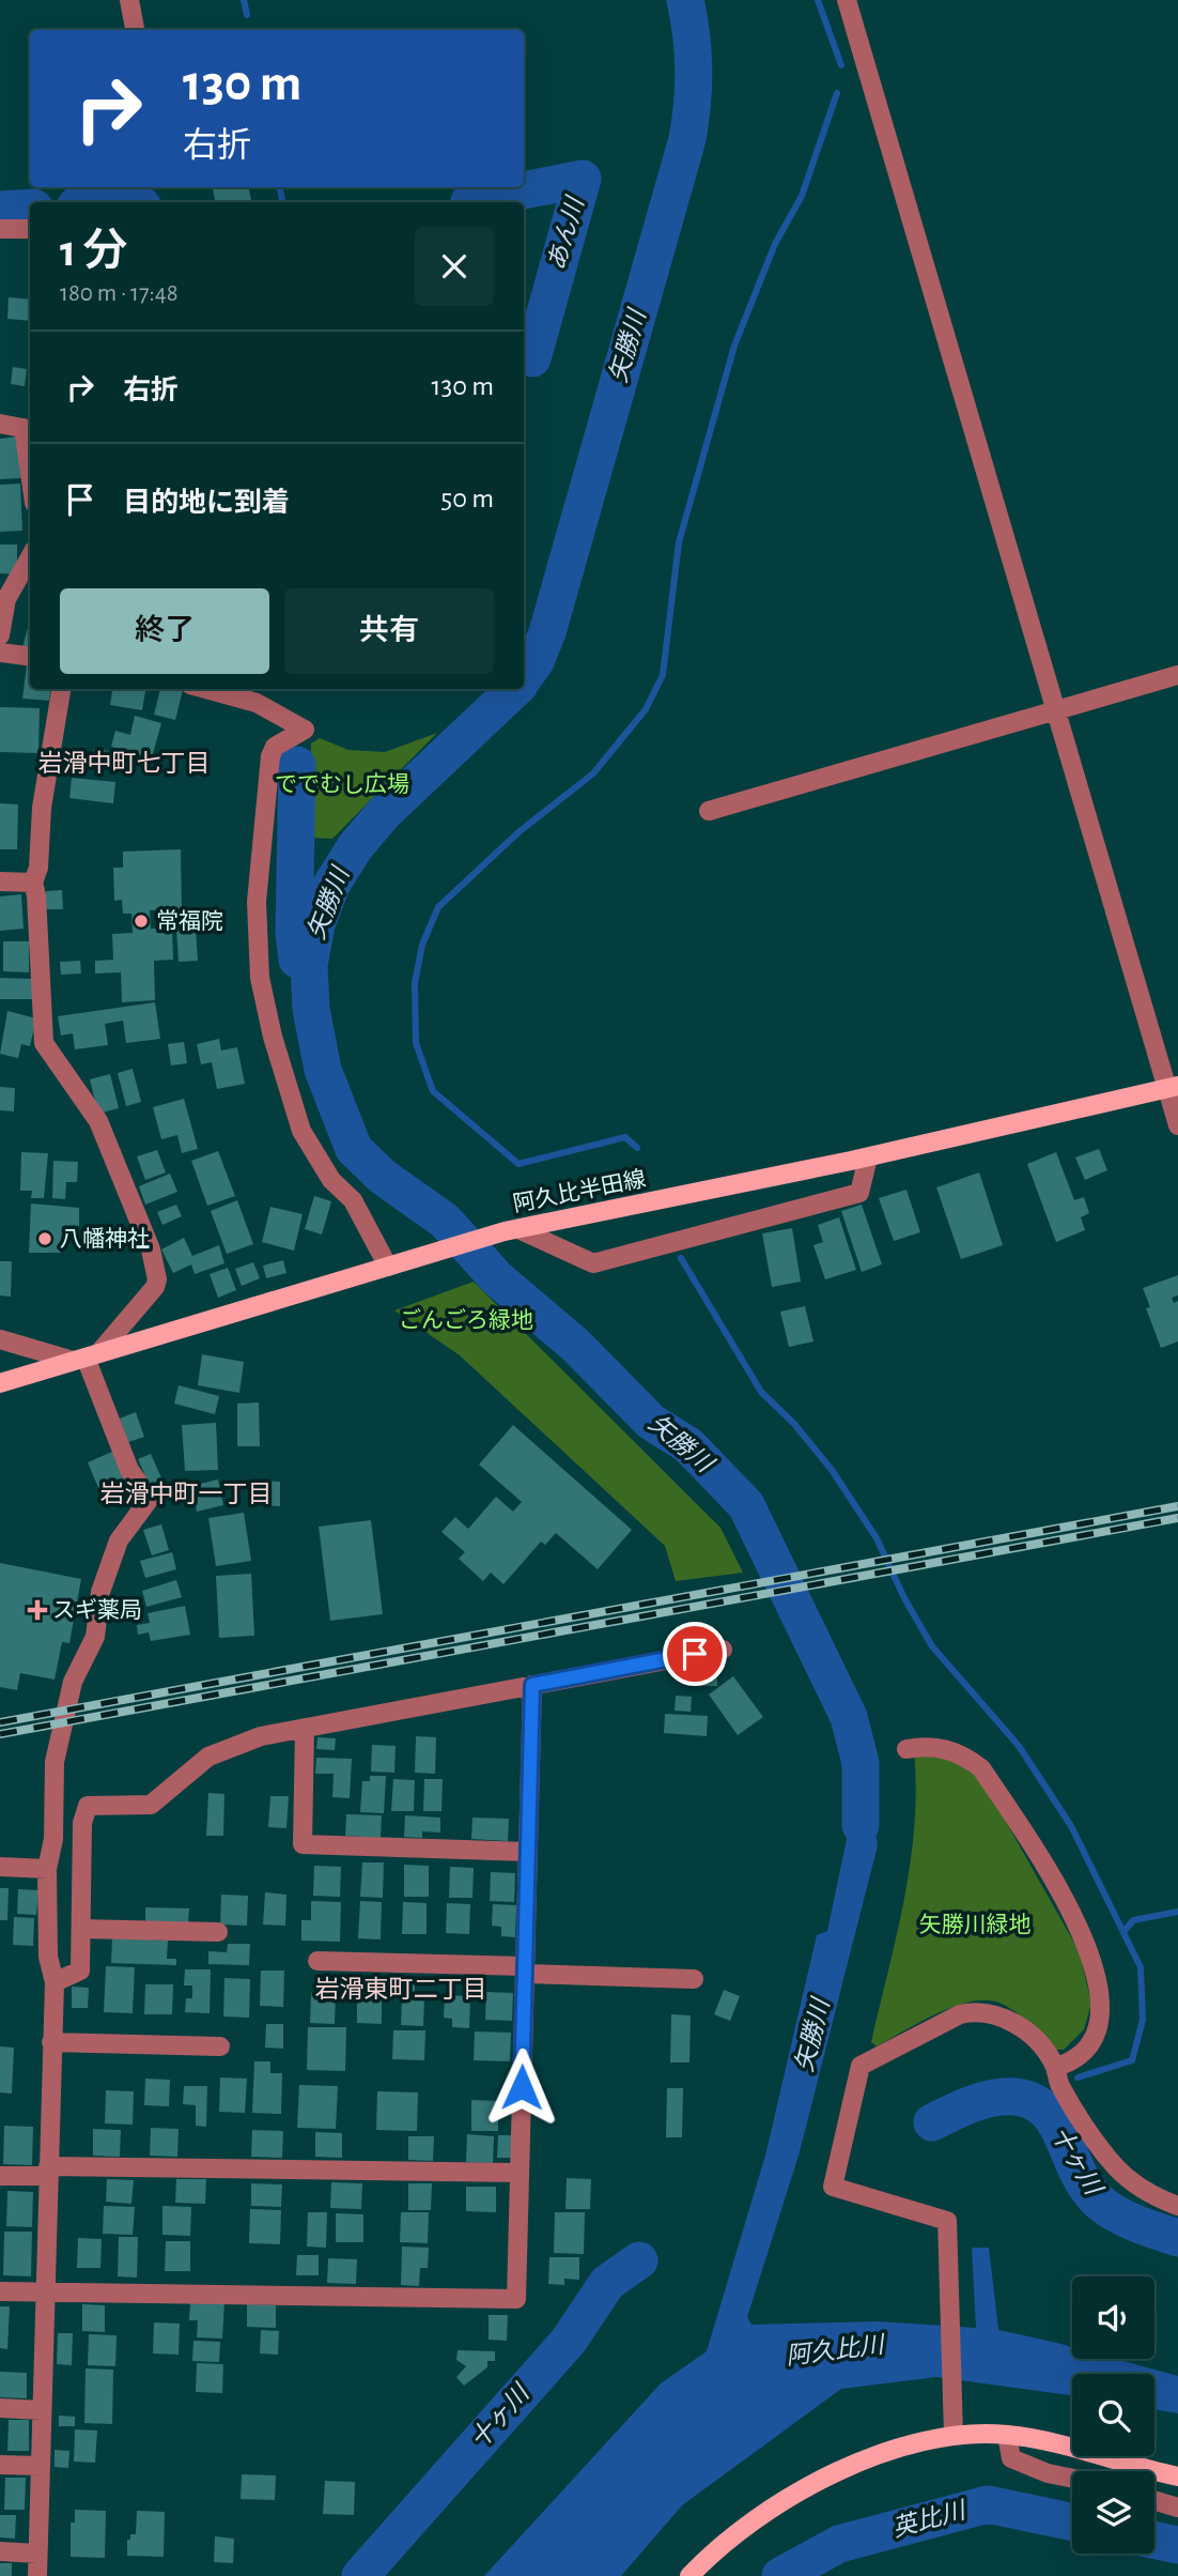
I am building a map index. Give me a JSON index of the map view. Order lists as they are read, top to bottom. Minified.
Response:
{"streets":{"main road":["阿久比半田線"]},"districts":["岩滑中町七丁目","岩滑中町一丁目","岩滑東町二丁目"],"water":["あん川","矢勝川","十ヶ川","阿久比川","英比川"],"parks":["ででむし広場","ごんごろ緑地","矢勝川緑地"],"places":{"other":["常福院","八幡神社"],"health":["スギ薬局"]},"page":{"turn":["130 m","右折"],"heading":["1 分","180 m · 17:48"],"list":[{"name":"右折","value":"130 m"},{"name":"目的地に到着","value":"50 m"}],"buttons":["終了","共有"]}}
